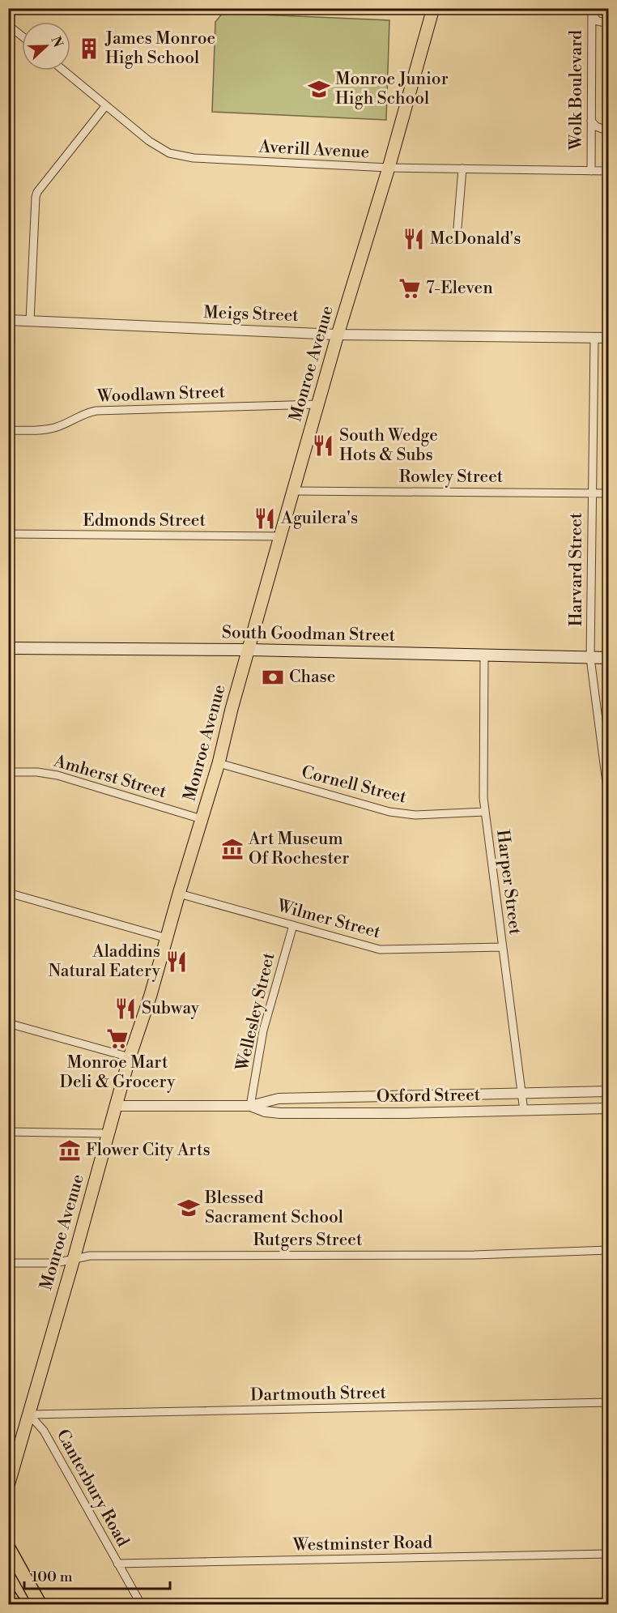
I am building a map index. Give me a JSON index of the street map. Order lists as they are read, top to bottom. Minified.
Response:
{"streets":{"main road":["Monroe Avenue","South Goodman Street"],"street":["Wolk Boulevard","Averill Avenue","Meigs Street","Woodlawn Street","Rowley Street","Edmonds Street","Harvard Street","Amherst Street","Cornell Street","Harper Street","Wilmer Street","Wellesley Street","Oxford Street","Rutgers Street","Dartmouth Street","Canterbury Road","Westminster Road"]},"crossings":[["Wolk Boulevard","Averill Avenue"],["Averill Avenue","Monroe Avenue"],["Meigs Street","Monroe Avenue"],["Meigs Street","Harvard Street"],["Monroe Avenue","Woodlawn Street"],["Monroe Avenue","Rowley Street"],["Monroe Avenue","Edmonds Street"],["Monroe Avenue","South Goodman Street"],["Monroe Avenue","Amherst Street"],["Monroe Avenue","Cornell Street"],["Monroe Avenue","Wilmer Street"],["Monroe Avenue","Oxford Street"],["Monroe Avenue","Rutgers Street"],["Monroe Avenue","Dartmouth Street"],["Monroe Avenue","Canterbury Road"],["Rowley Street","Harvard Street"],["Harvard Street","South Goodman Street"],["South Goodman Street","Harper Street"],["Cornell Street","Harper Street"],["Harper Street","Wilmer Street"],["Harper Street","Oxford Street"],["Wilmer Street","Wellesley Street"],["Wellesley Street","Oxford Street"],["Dartmouth Street","Canterbury Road"],["Canterbury Road","Westminster Road"]],"places":{"building":["James Monroe High School"],"school or university":["Monroe Junior High School","Blessed Sacrament School"],"restaurant":["McDonald's","South Wedge Hots & Subs","Aguilera's","Aladdins Natural Eatery","Subway"],"supermarket":["7-Eleven","Monroe Mart Deli & Grocery"],"bank":["Chase"],"museum":["Art Museum Of Rochester","Flower City Arts"]},"scale_bar":"100 m","north":"right"}
